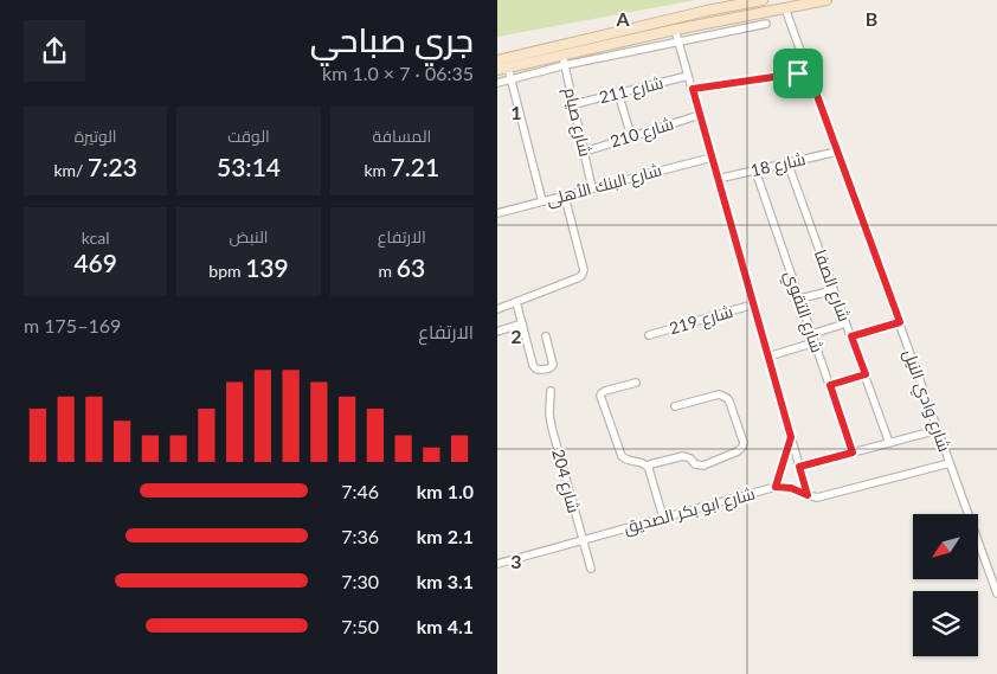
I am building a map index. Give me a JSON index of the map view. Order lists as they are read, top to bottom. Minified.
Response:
{"streets":{"street":["شارع 211","شارع صيام","شارع 210","شارع 18","شارع البنك الأهلى","شارع الصفا","شارع التقوي","شارع 219","شارع وادي النيل","شارع 204","شارع ابو بكر الصديق"]},"crossings":[["شارع 211","شارع صيام"],["شارع صيام","شارع 210"],["شارع صيام","شارع البنك الأهلى"],["شارع 18","شارع الصفا"],["شارع 18","شارع التقوي"],["شارع 18","شارع وادي النيل"],["شارع وادي النيل","شارع ابو بكر الصديق"],["شارع 204","شارع ابو بكر الصديق"]],"north":"bottom left","page":{"heading":["جري صباحي","06:35 · 7 × 1.0 km"],"stats":[["المسافة","7.21 km"],["الوقت","53:14"],["الوتيرة","7:23 /km"],["الارتفاع","63 m"],["النبض","139 bpm"],["kcal","469"]],"chart":["الارتفاع","169–175 m"],"list":[{"name":"1.0 km","note":"7:46"},{"name":"2.1 km","note":"7:36"},{"name":"3.1 km","note":"7:30"},{"name":"4.1 km","note":"7:50"}]},"grid":{"columns":["A","B"],"rows":["1","2","3"]}}
